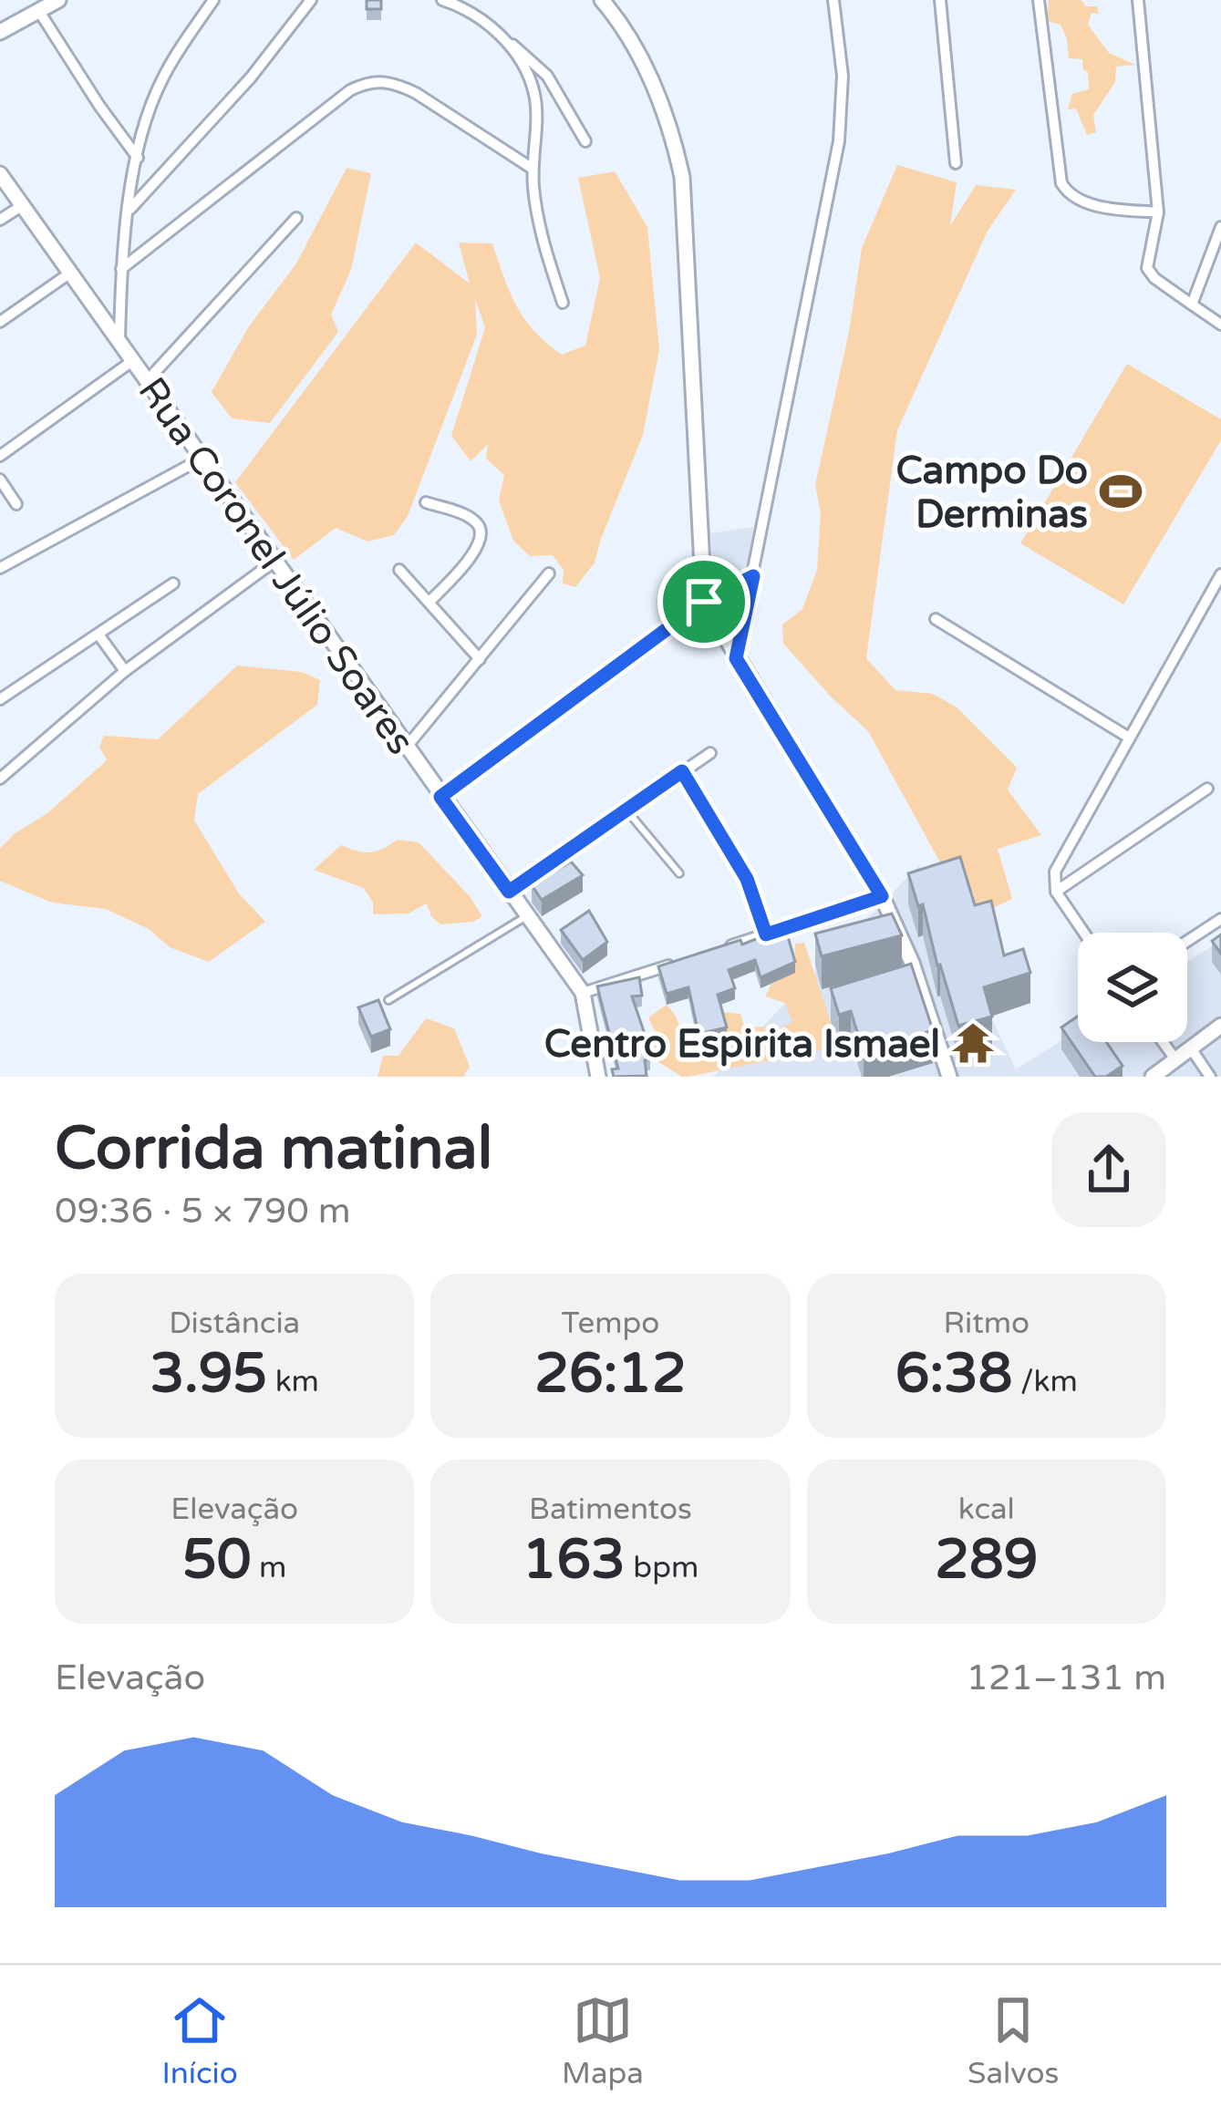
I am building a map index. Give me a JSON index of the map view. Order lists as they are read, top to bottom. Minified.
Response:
{"streets":{"street":["Rua Coronel Júlio Soares"]},"places":{"sports":["Campo Do Derminas"],"temple":["Centro Espirita Ismael"]},"page":{"heading":["Corrida matinal","09:36 · 5 × 790 m"],"stats":[["Distância","3.95 km"],["Tempo","26:12"],["Ritmo","6:38 /km"],["Elevação","50 m"],["Batimentos","163 bpm"],["kcal","289"]],"chart":["Elevação","121–131 m"],"tabs":["Início","Mapa","Salvos"]}}
